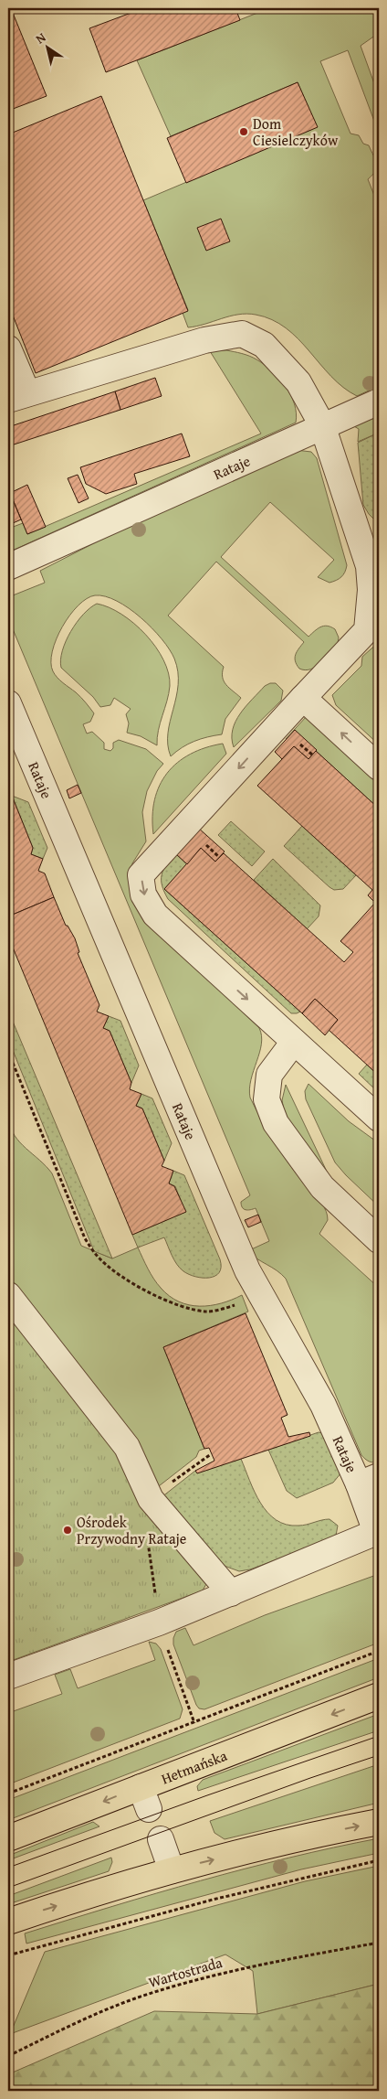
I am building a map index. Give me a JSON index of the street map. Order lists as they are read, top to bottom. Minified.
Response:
{"streets":{"main road":["Hetmańska"],"street":["Rataje"],"path":["Wartostrada"]},"places":["Dom Ciesielczyków","Ośrodek Przywodny Rataje"],"north":"top left"}
